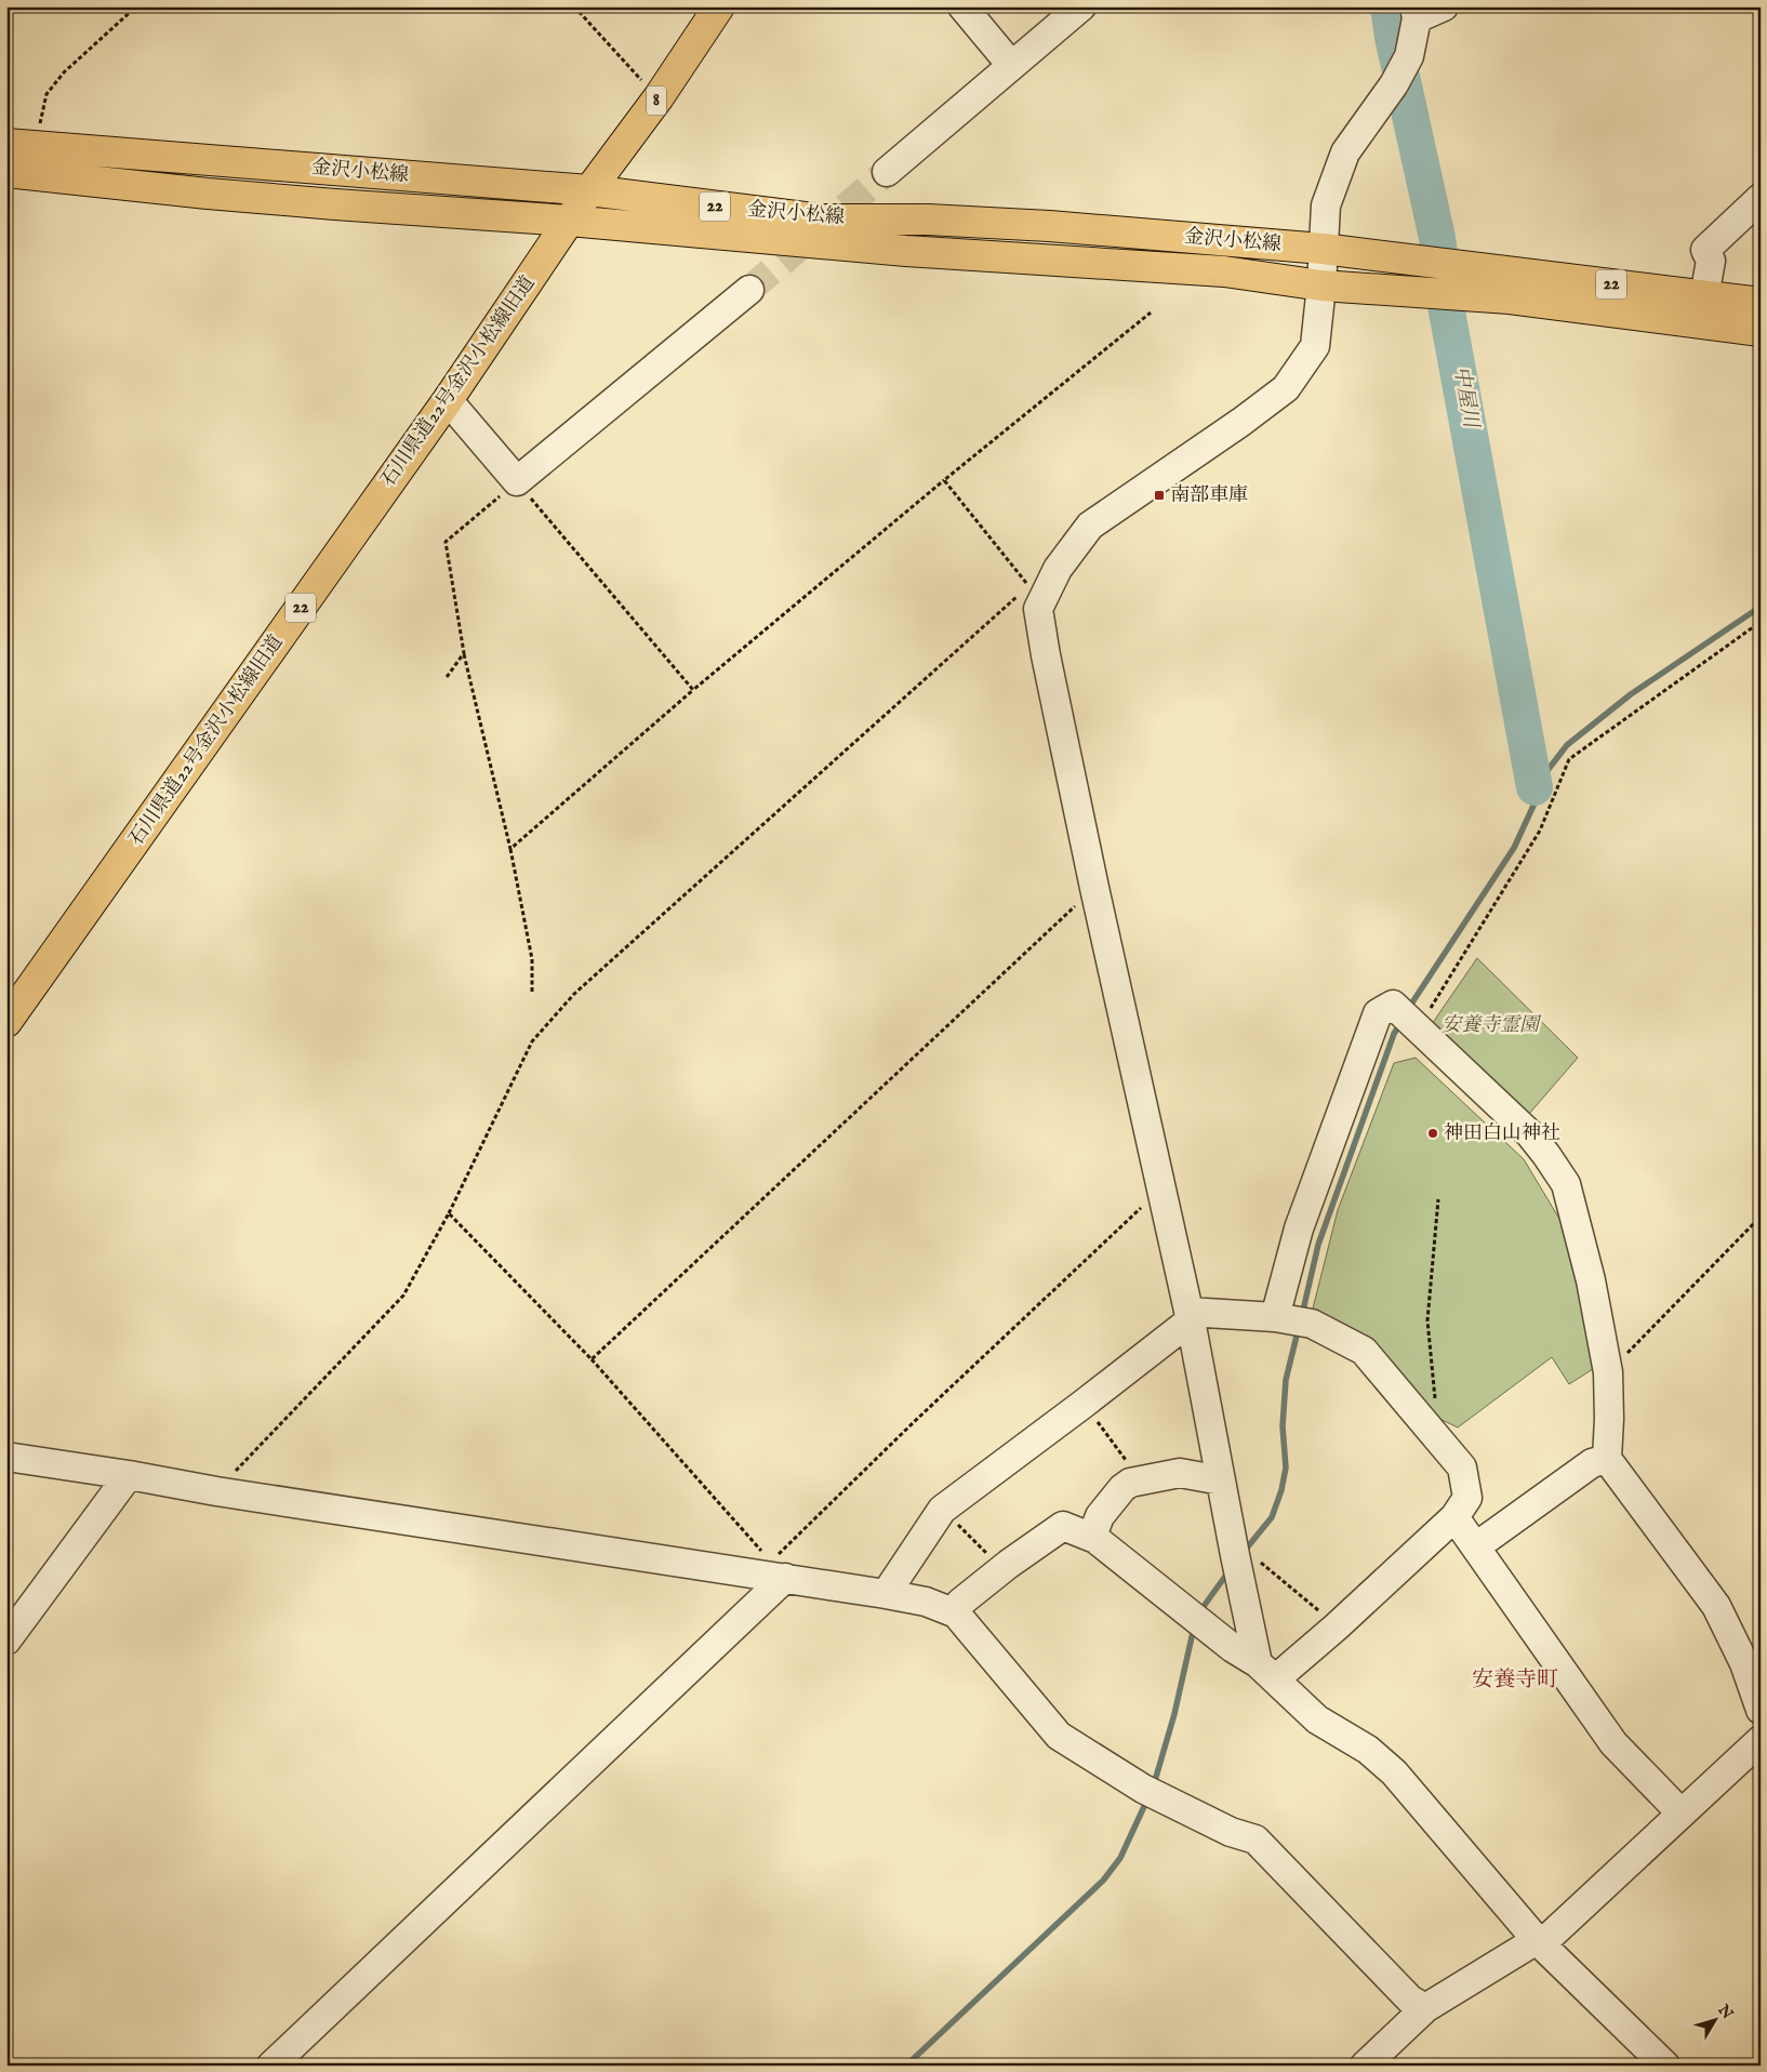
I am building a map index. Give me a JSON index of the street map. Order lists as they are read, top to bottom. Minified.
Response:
{"streets":{"main road":["8","金沢小松線","22","石川県道22号金沢小松線旧道"]},"crossings":[["8","金沢小松線"],["8","石川県道22号金沢小松線旧道"],["金沢小松線","22"],["金沢小松線","石川県道22号金沢小松線旧道"]],"districts":["安養寺町"],"water":["中屋川"],"parks":["安養寺霊園"],"places":{"transit":["南部車庫"],"other":["神田白山神社"]},"north":"top right"}
